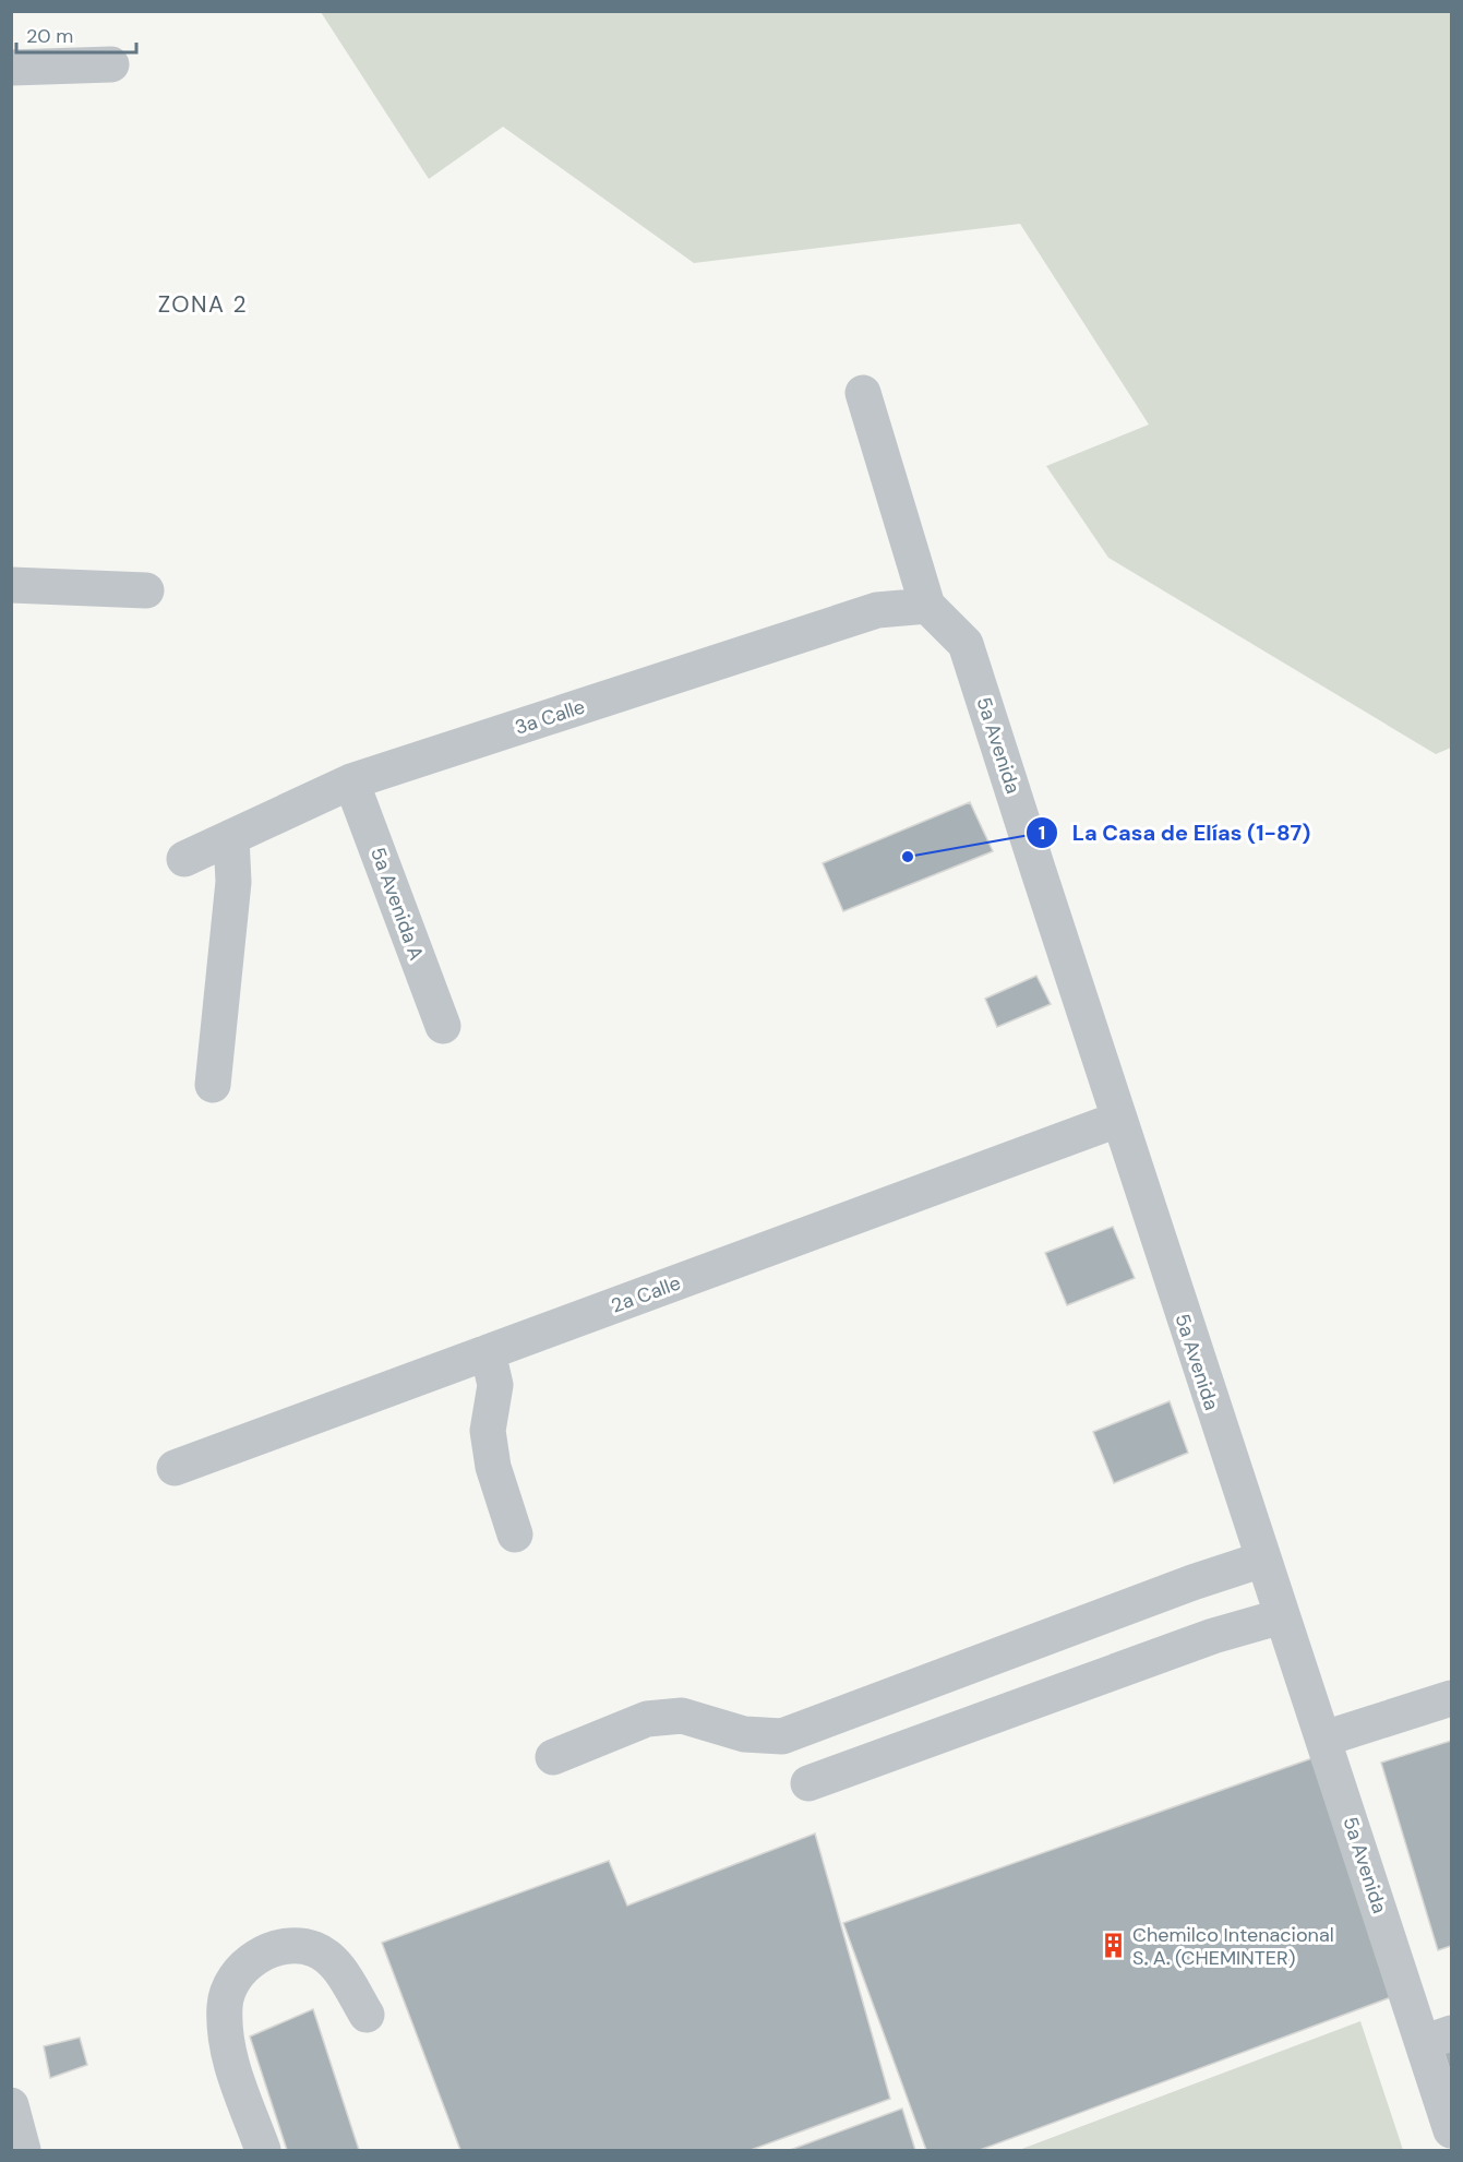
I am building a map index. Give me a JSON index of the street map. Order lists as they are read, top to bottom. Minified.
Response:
{"streets":{"street":["3a Calle","5a Avenida","5a Avenida A","2a Calle"]},"crossings":[["3a Calle","5a Avenida"],["3a Calle","5a Avenida A"],["5a Avenida","2a Calle"]],"districts":["ZONA 2"],"places":{"other":["La Casa de Elías (1-87)"],"building":["Chemilco Intenacional S. A. (CHEMINTER)"]},"scale_bar":"20 m"}
